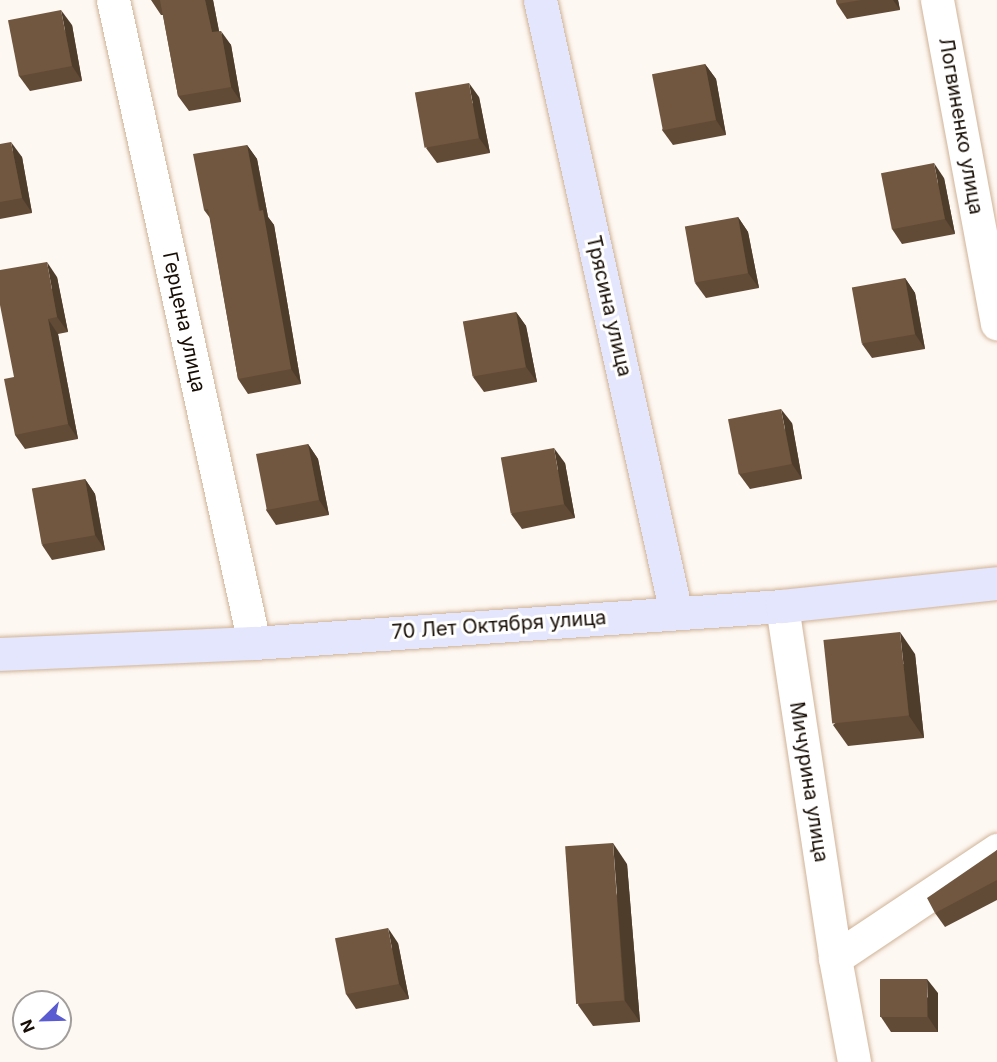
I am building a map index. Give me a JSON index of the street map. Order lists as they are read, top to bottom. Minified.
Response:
{"streets":{"street":["Логвиненко улица","Трясина улица","Герцена улица","70 Лет Октября улица","Мичурина улица"]},"crossings":[["Трясина улица","70 Лет Октября улица"],["Герцена улица","70 Лет Октября улица"],["70 Лет Октября улица","Мичурина улица"]],"north":"bottom left"}
